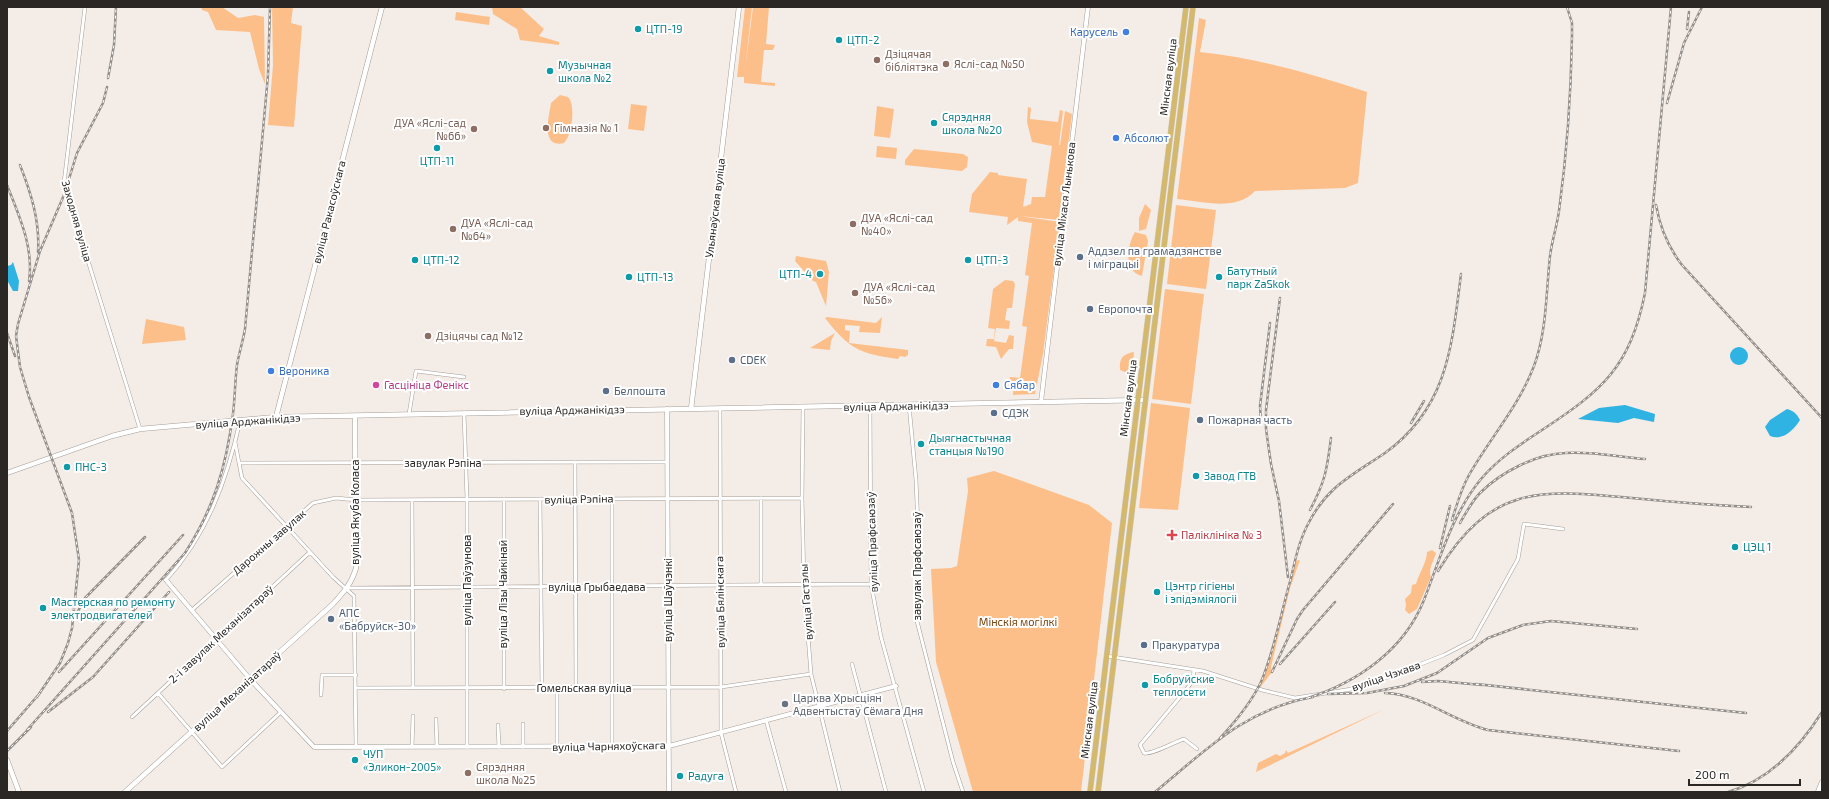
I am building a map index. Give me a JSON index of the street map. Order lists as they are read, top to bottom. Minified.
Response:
{"streets":{"main road":["Мінская вуліца","Ульянаўская вуліца","вуліца Ракасоўскага","вуліца Арджанікідзэ","вуліца Якуба Коласа","вуліца Механізатараў"],"street":["вуліца Міхася Лынькова","Заходняя вуліца","завулак Рэпіна","вуліца Рэпіна","Дарожны завулак","вуліца Прафсаюзаў","завулак Прафсаюзаў","вуліца Паўзунова","вуліца Грыбаедава","вуліца Лізы Чайкінай","вуліца Шаўчэнкі","вуліца Бялінскага","вуліца Гастэлы","2-і завулак Механізатараў","вуліца Чэхава","Гомельская вуліца","вуліца Чарняхоўскага"]},"crossings":[["Мінская вуліца","вуліца Арджанікідзэ"],["Мінская вуліца","вуліца Чэхава"],["вуліца Міхася Лынькова","вуліца Арджанікідзэ"],["Ульянаўская вуліца","вуліца Арджанікідзэ"],["вуліца Ракасоўскага","вуліца Арджанікідзэ"],["Заходняя вуліца","вуліца Арджанікідзэ"],["вуліца Арджанікідзэ","вуліца Якуба Коласа"],["вуліца Арджанікідзэ","вуліца Прафсаюзаў"],["вуліца Арджанікідзэ","завулак Прафсаюзаў"],["вуліца Арджанікідзэ","вуліца Паўзунова"],["вуліца Арджанікідзэ","вуліца Шаўчэнкі"],["вуліца Арджанікідзэ","вуліца Бялінскага"],["вуліца Арджанікідзэ","вуліца Гастэлы"],["завулак Рэпіна","вуліца Якуба Коласа"],["завулак Рэпіна","вуліца Паўзунова"],["завулак Рэпіна","вуліца Шаўчэнкі"],["вуліца Рэпіна","вуліца Якуба Коласа"],["вуліца Рэпіна","Дарожны завулак"],["вуліца Рэпіна","вуліца Паўзунова"],["вуліца Рэпіна","вуліца Лізы Чайкінай"],["вуліца Рэпіна","вуліца Шаўчэнкі"],["вуліца Рэпіна","вуліца Бялінскага"],["вуліца Рэпіна","вуліца Гастэлы"],["вуліца Якуба Коласа","Дарожны завулак"],["вуліца Якуба Коласа","вуліца Грыбаедава"],["вуліца Якуба Коласа","вуліца Механізатараў"],["вуліца Прафсаюзаў","вуліца Грыбаедава"],["вуліца Прафсаюзаў","вуліца Чарняхоўскага"],["вуліца Паўзунова","вуліца Грыбаедава"],["вуліца Паўзунова","Гомельская вуліца"],["вуліца Паўзунова","вуліца Чарняхоўскага"],["вуліца Грыбаедава","вуліца Лізы Чайкінай"],["вуліца Грыбаедава","вуліца Шаўчэнкі"],["вуліца Грыбаедава","вуліца Бялінскага"],["вуліца Грыбаедава","вуліца Гастэлы"],["вуліца Грыбаедава","вуліца Механізатараў"],["вуліца Лізы Чайкінай","Гомельская вуліца"],["вуліца Шаўчэнкі","Гомельская вуліца"],["вуліца Шаўчэнкі","вуліца Чарняхоўскага"],["вуліца Бялінскага","Гомельская вуліца"],["вуліца Бялінскага","вуліца Чарняхоўскага"],["вуліца Гастэлы","Гомельская вуліца"],["вуліца Гастэлы","вуліца Чарняхоўскага"]],"parks":["Мінскія могілкі"],"places":{"other":["ЦТП-19","Карусель","ЦТП-2","Дзіцячая бібліятэка","Яслі-сад №50","Музычная школа №2","Сярэдняя школа №20","Гімназія № 1","ДУА «Яслі-сад №66»","Абсолют","ЦТП-11","ДУА «Яслі-сад №40»","ДУА «Яслі-сад №64»","Аддзел па грамадзянстве і міграцыі","ЦТП-12","ЦТП-3","ЦТП-4","ЦТП-13","Батутный парк ZaSkok","ДУА «Яслі-сад №56»","Европочта","Дзіцячы сад №12","CDEK","Вероника","Гасцініца Фенікс","Сябар","Белпошта","СДЭК","Пожарная часть","Дыягнастычная станцыя №190","ПНС-3","Завод ГТВ","ЦЭЦ 1","Цэнтр гігіены і эпідэміялогіі","Мастерская по ремонту электродвигателей","АПС «Бабруйск-30»","Пракуратура","Бобруйские теплосети","Царква Хрысціян Адвентыстаў Сёмага Дня","ЧУП «Эликон-2005»","Сярэдняя школа №25","Радуга"],"health":["Паліклініка № 3"]},"scale_bar":"200 m"}
